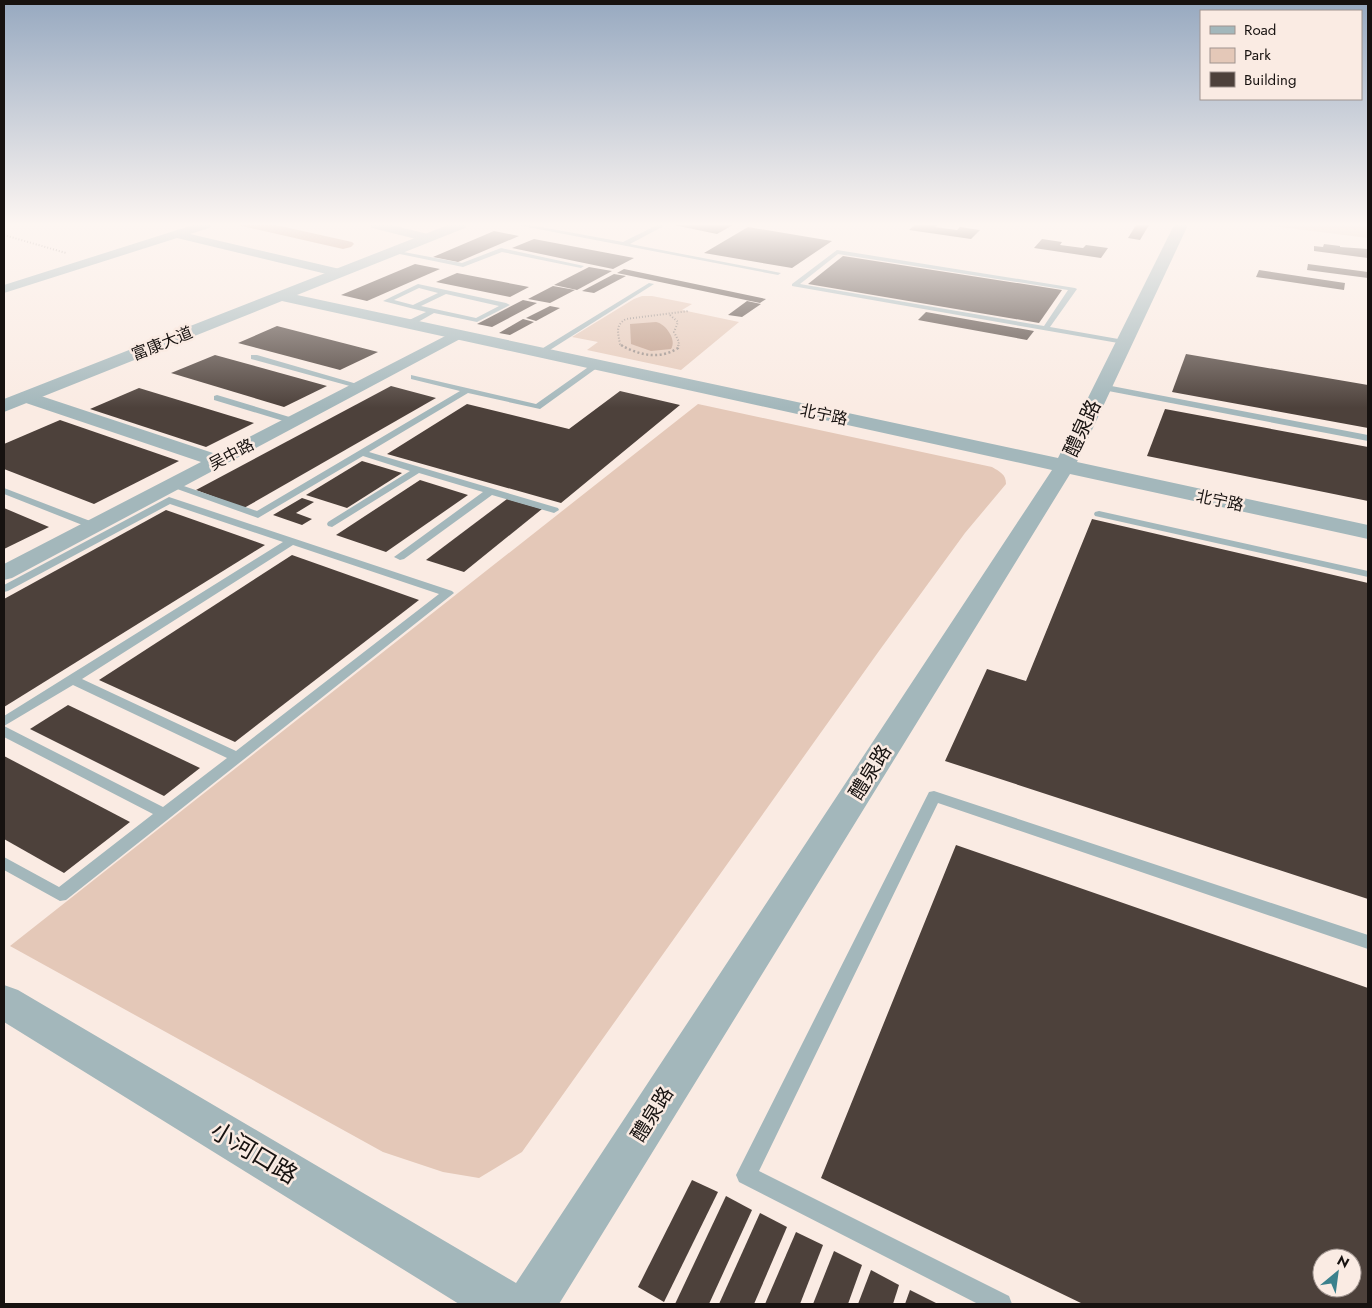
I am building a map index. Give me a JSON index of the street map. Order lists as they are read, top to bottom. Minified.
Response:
{"streets":{"street":["富康大道","北宁路","醴泉路","吴中路","小河口路"]},"crossings":[["富康大道","北宁路"],["北宁路","醴泉路"],["北宁路","吴中路"]],"legend":["Road","Park","Building"],"north":"top right"}
